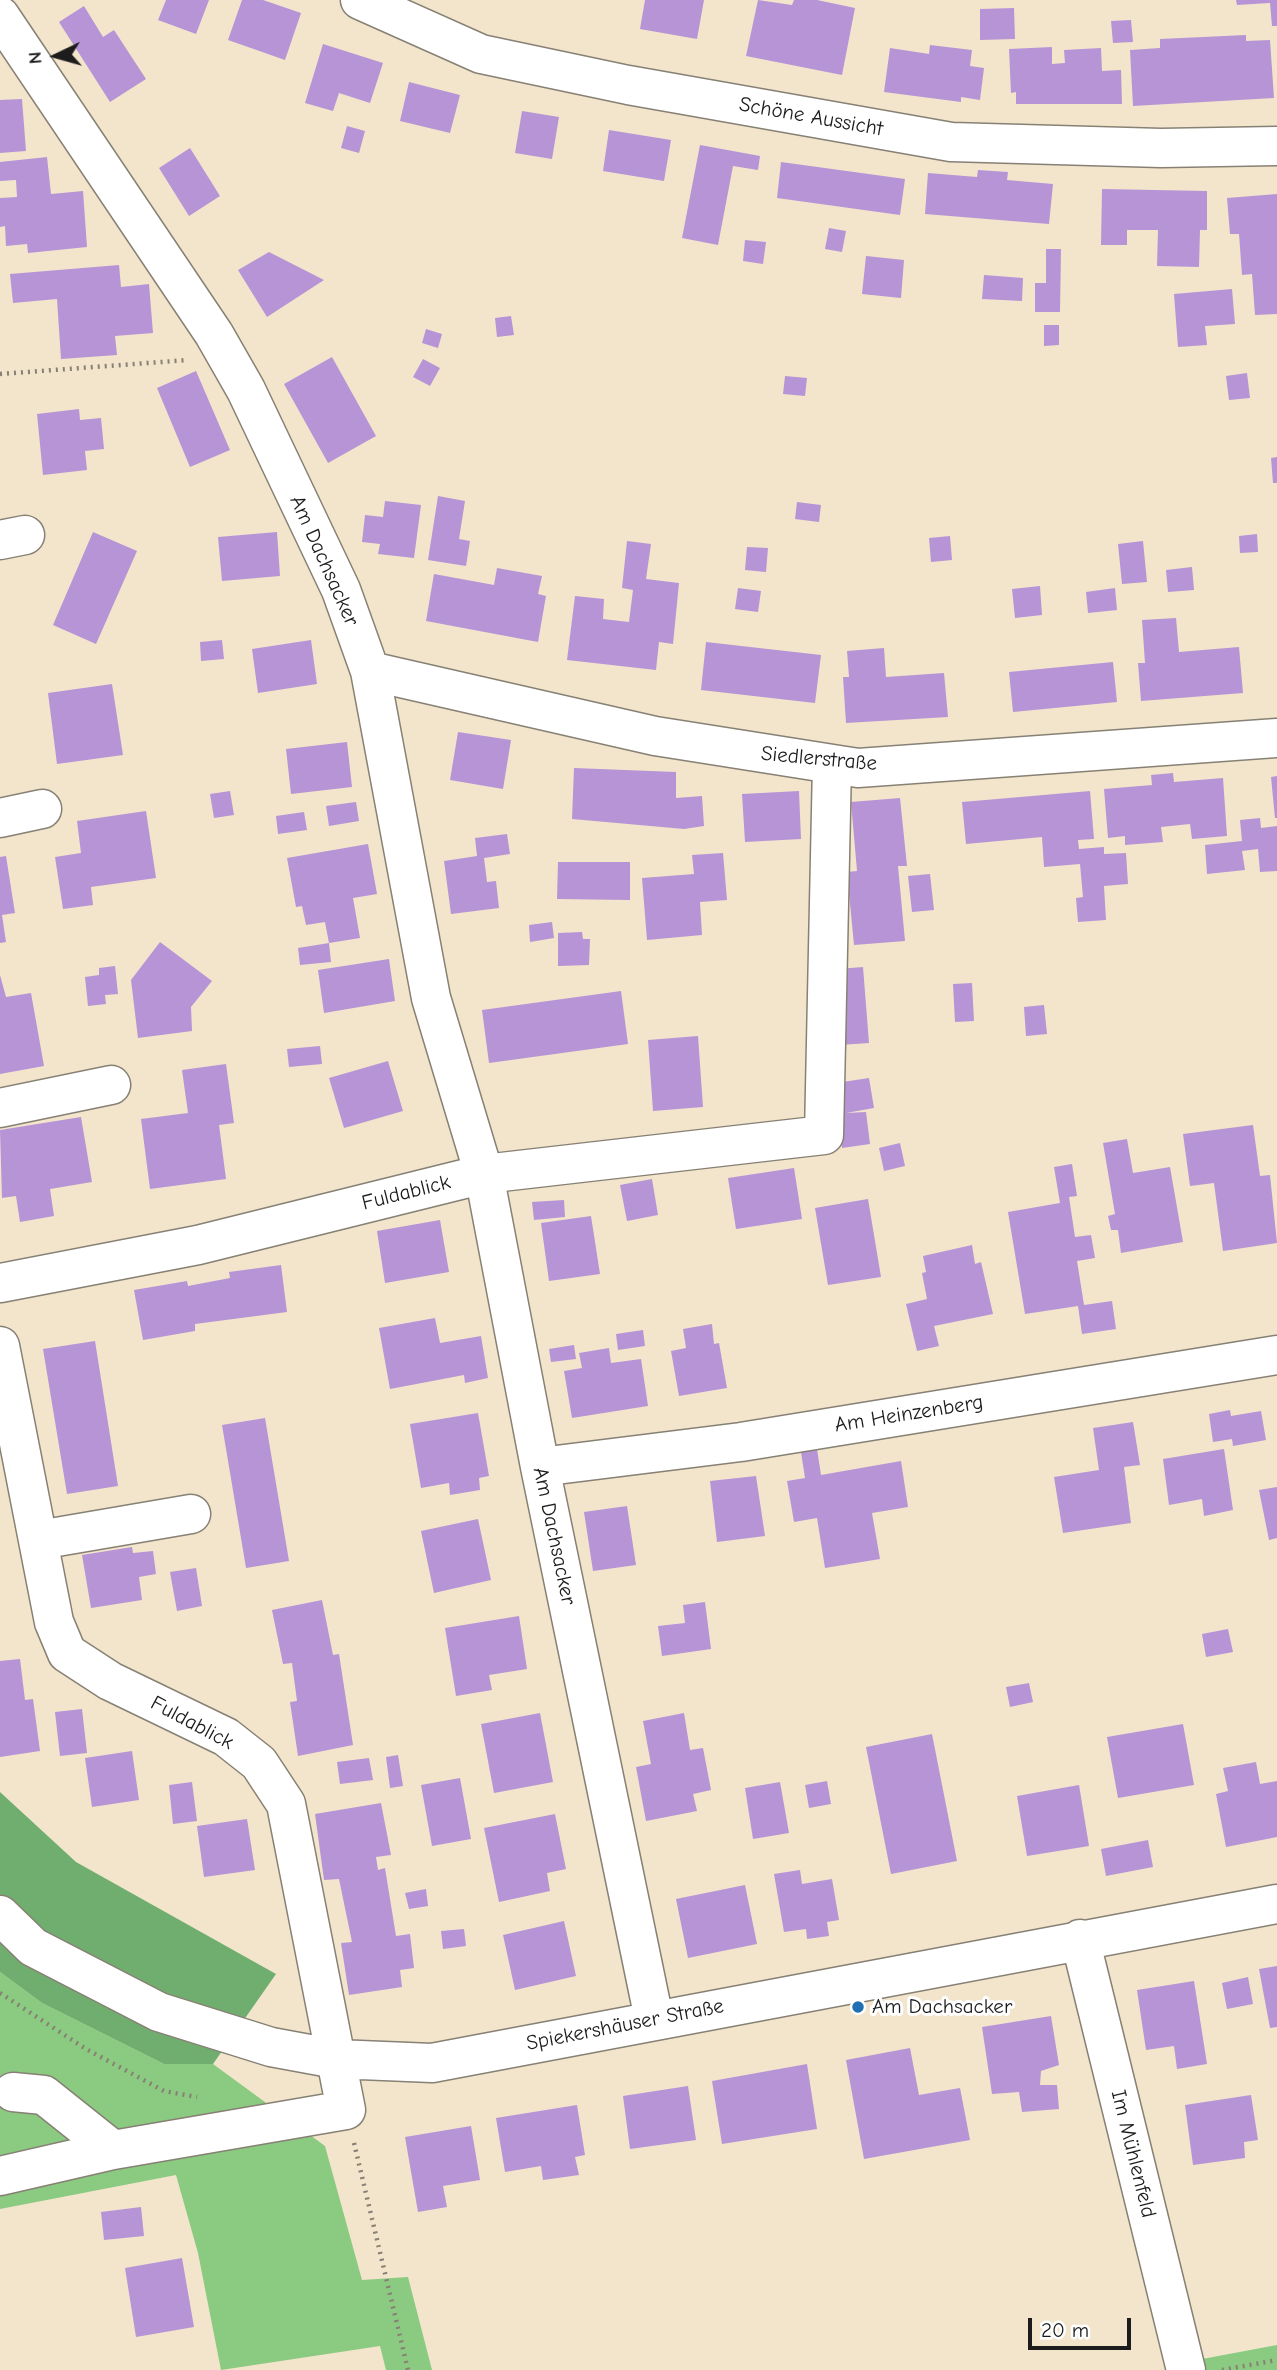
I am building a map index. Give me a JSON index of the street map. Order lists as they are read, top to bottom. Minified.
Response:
{"streets":{"street":["Schöne Aussicht","Am Dachsacker","Siedlerstraße","Fuldablick","Am Heinzenberg","Spiekershäuser Straße","Im Mühlenfeld"]},"crossings":[["Am Dachsacker","Siedlerstraße"],["Am Dachsacker","Fuldablick"],["Am Dachsacker","Am Heinzenberg"],["Am Dachsacker","Spiekershäuser Straße"],["Fuldablick","Spiekershäuser Straße"],["Spiekershäuser Straße","Im Mühlenfeld"]],"places":["Am Dachsacker"],"scale_bar":"20 m","north":"left"}
